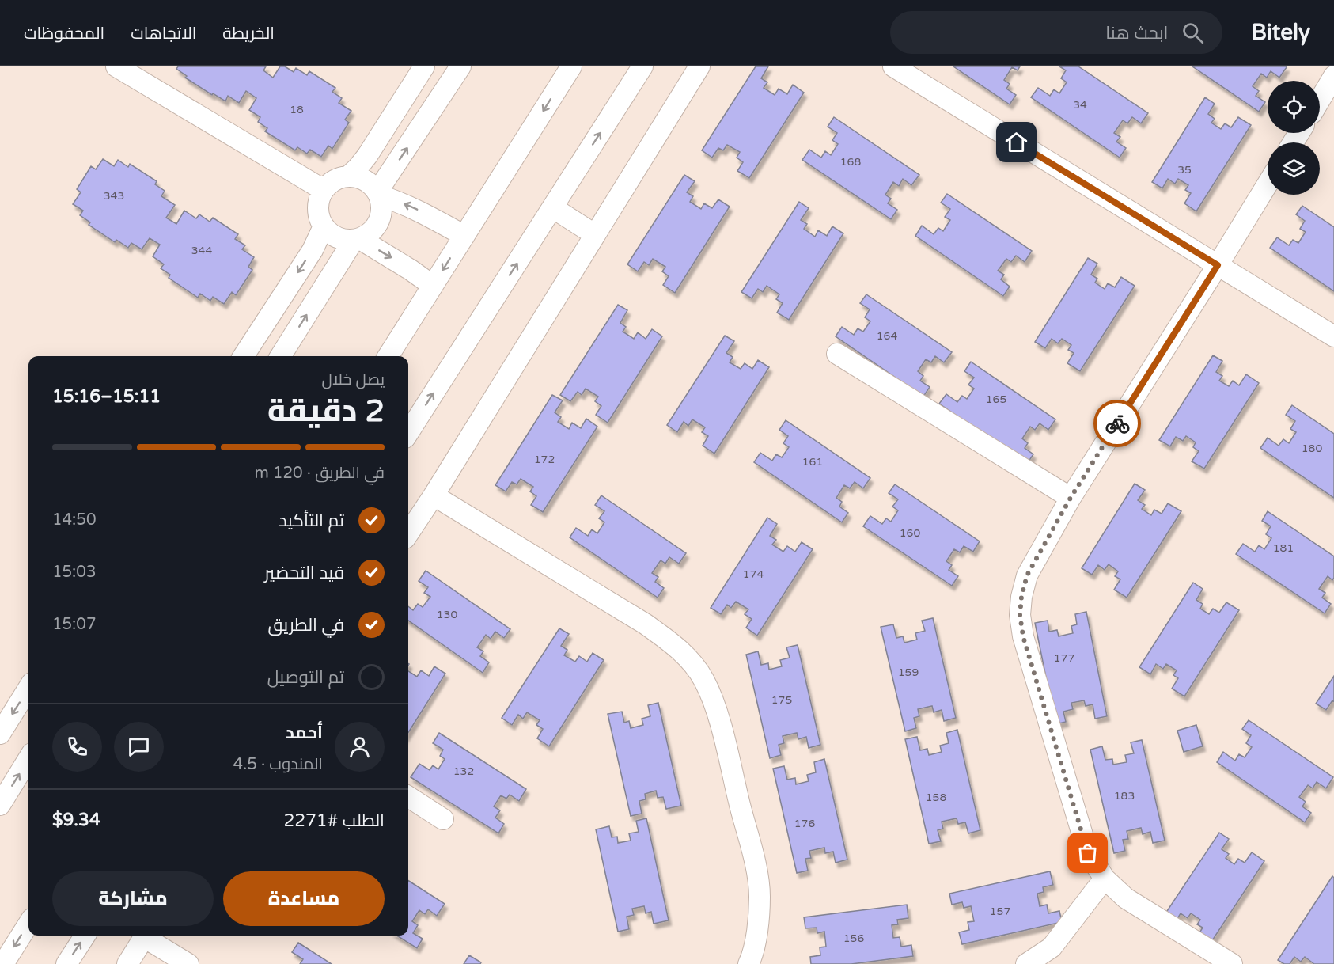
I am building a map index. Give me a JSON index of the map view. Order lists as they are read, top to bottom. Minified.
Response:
{"house_numbers":["34","18","168","35","343","344","164","165","180","172","161","160","181","174","130","177","159","175","132","183","158","176","157","156"],"page":{"header":"Bitely","search":"ابحث هنا","nav":["الخريطة","الاتجاهات","المحفوظات"],"heading":["2 دقيقة","يصل خلال","15:11–15:16"],"panel":["أحمد","المندوب · 4.5","الطلب #2271","$9.34"],"bar":"في الطريق · 120 m","list":[["تم التأكيد","14:50"],["قيد التحضير","15:03"],["في الطريق","15:07"],"تم التوصيل"],"buttons":["مساعدة","مشاركة"]}}
